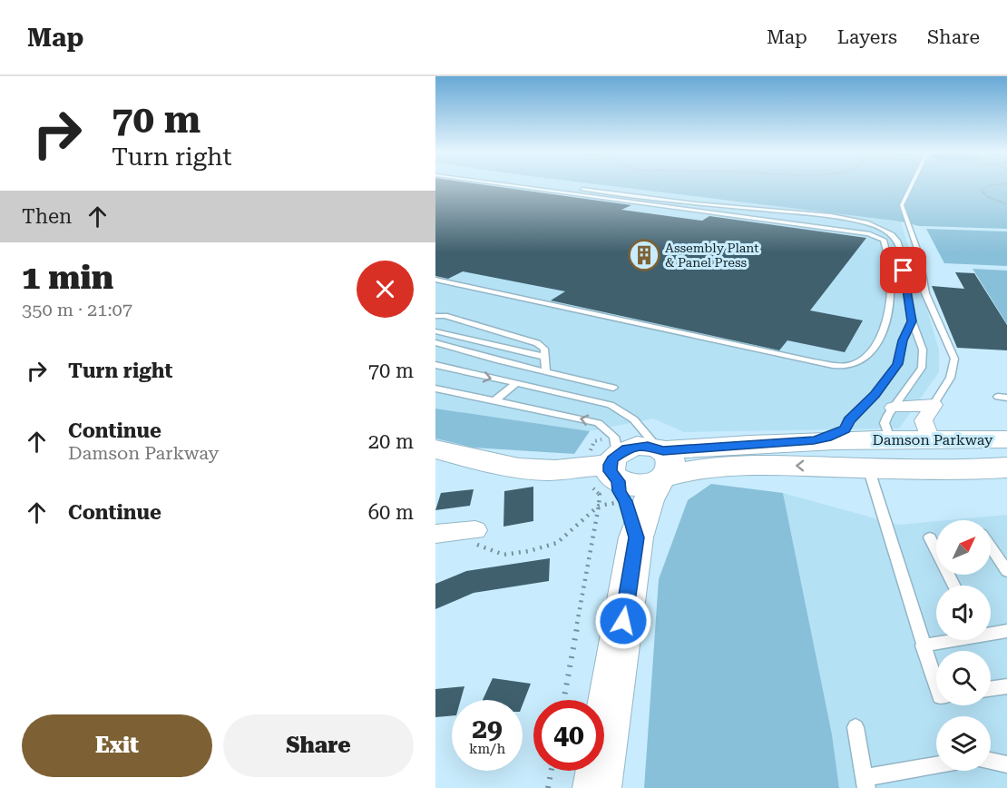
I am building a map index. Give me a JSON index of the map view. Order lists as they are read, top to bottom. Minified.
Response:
{"streets":{"street":["Damson Parkway"]},"places":{"building":["Assembly Plant & Panel Press"]},"north":"top right","page":{"header":"Map","nav":["Map","Layers","Share"],"turn":["70 m","Turn right"],"then":"Then","heading":["1 min","350 m · 21:07"],"list":[{"name":"Turn right","value":"70 m"},{"name":"Continue","note":"Damson Parkway","value":"20 m"},{"name":"Continue","value":"60 m"}],"speed":"29 km/h","limit":"40","buttons":["Exit","Share"]}}
